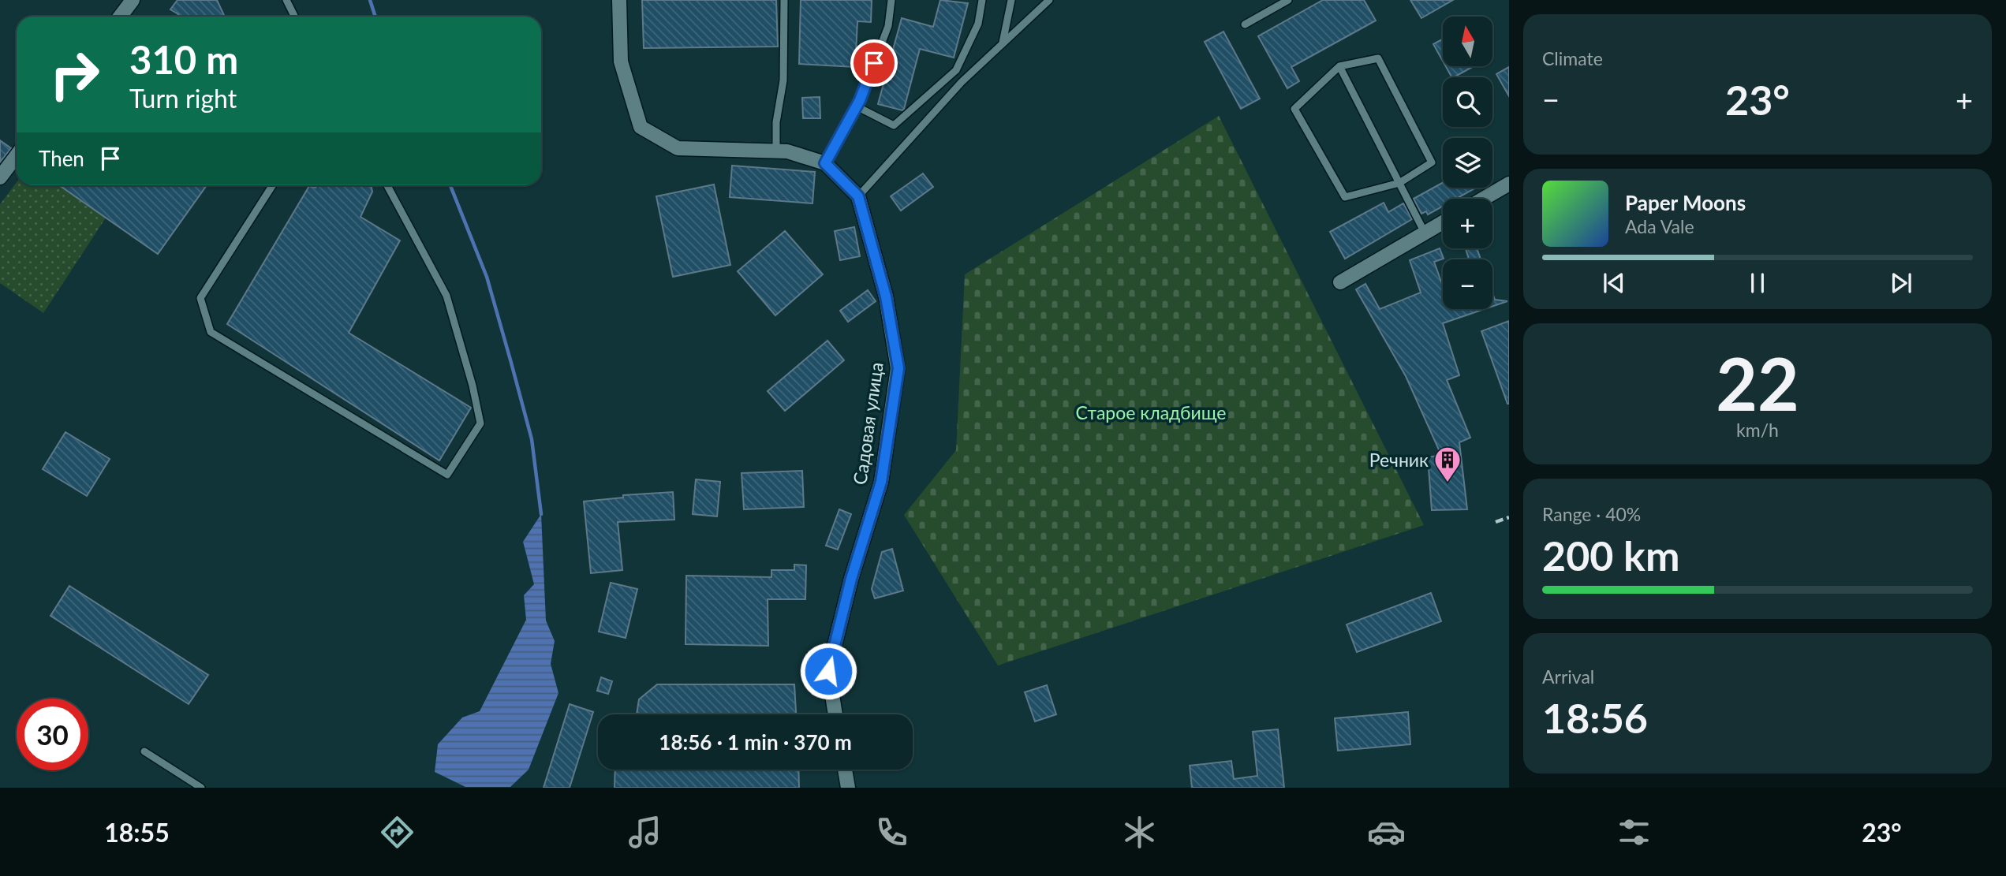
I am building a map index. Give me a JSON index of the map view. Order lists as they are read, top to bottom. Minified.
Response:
{"streets":{"street":["Садовая улица"]},"parks":["Старое кладбище"],"places":{"building":["Речник"]},"north":"top","page":{"tile":["Climate",["22","km/h"],["Range · 40%","200 km"],["Arrival","18:56"]],"map_buttons":["+","−"],"turn":["310 m","Turn right"],"heat":["−","23°","+"],"then":"Then","song":["Paper Moons","Ada Vale"],"limit":"30","trip":"18:56 · 1 min · 370 m","tabs":["18:55","23°"]}}
